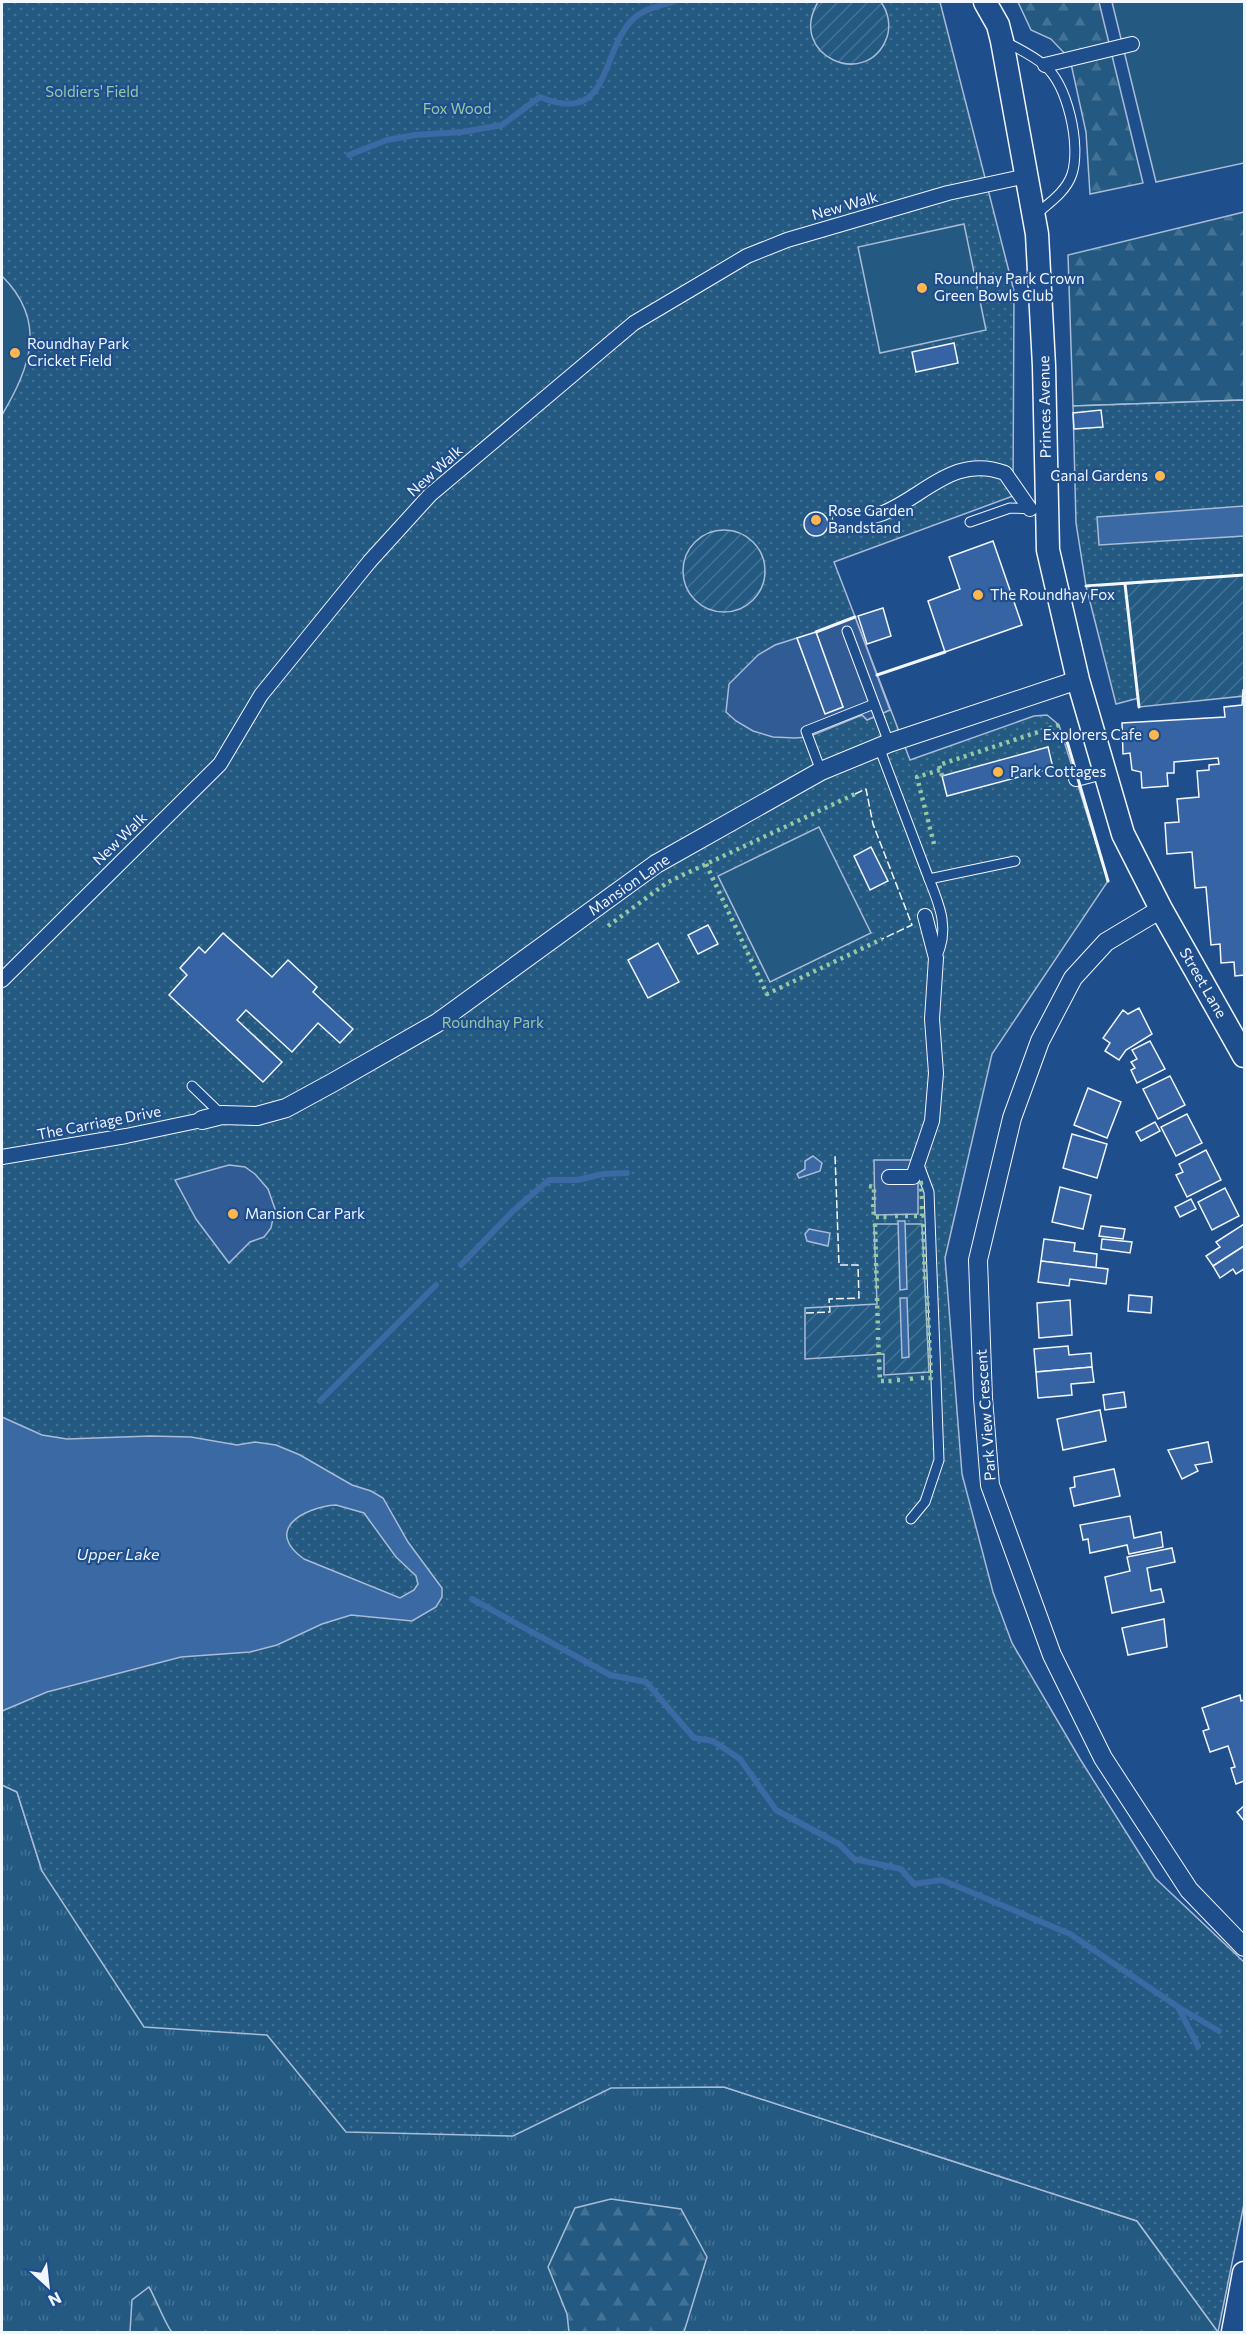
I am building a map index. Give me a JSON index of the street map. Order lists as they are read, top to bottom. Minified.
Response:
{"streets":{"street":["New Walk","Princes Avenue","Mansion Lane","Street Lane","The Carriage Drive","Park View Crescent"]},"crossings":[["New Walk","Princes Avenue"],["Princes Avenue","Mansion Lane"],["Princes Avenue","Street Lane"],["Princes Avenue","Park View Crescent"],["Mansion Lane","The Carriage Drive"],["Street Lane","Park View Crescent"]],"water":["Upper Lake"],"parks":["Soldiers' Field","Fox Wood","Roundhay Park"],"places":["Roundhay Park Crown Green Bowls Club","Roundhay Park Cricket Field","Canal Gardens","Rose Garden Bandstand","The Roundhay Fox","Explorers Cafe","Park Cottages","Mansion Car Park"],"north":"bottom right"}
